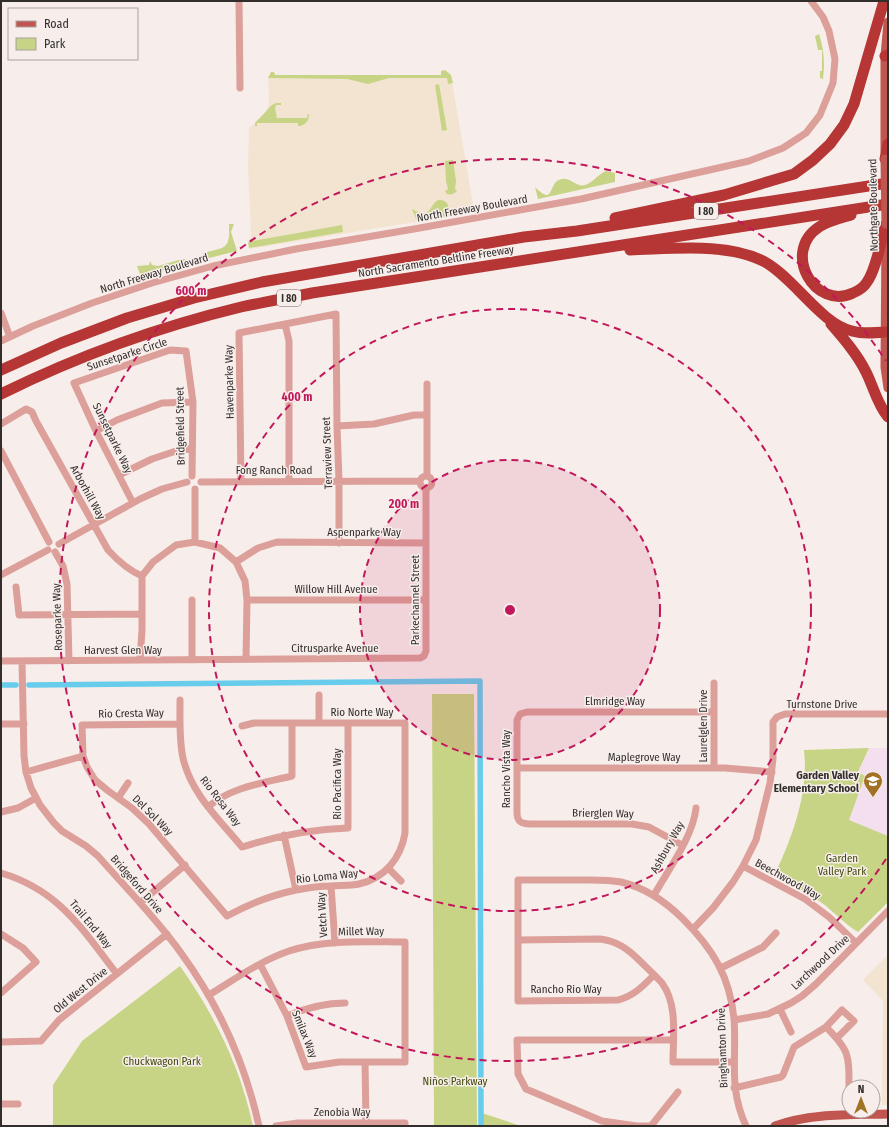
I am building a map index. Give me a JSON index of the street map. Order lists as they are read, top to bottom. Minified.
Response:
{"streets":{"highway":["I 80","North Sacramento Beltline Freeway"],"main road":["Northgate Boulevard"],"street":["North Freeway Boulevard","Sunsetparke Circle","Havenparke Way","Bridgefield Street","Sunsetparke Way","Terraview Street","Fong Ranch Road","Arborhill Way","Aspenparke Way","Willow Hill Avenue","Parkechannel Street","Roseparke Way","Citrusparke Avenue","Harvest Glen Way","Elmridge Way","Turnstone Drive","Rio Norte Way","Rio Cresta Way","Laurelglen Drive","Maplegrove Way","Rancho Vista Way","Rio Pacifica Way","Rio Rosa Way","Brierglen Way","Del Sol Way","Ashbury Way","Rio Loma Way","Beechwood Way","Bridgeford Drive","Vetch Way","Trail End Way","Millet Way","Larchwood Drive","Rancho Rio Way","Old West Drive","Smilax Way","Binghamton Drive","Zenobia Way"]},"crossings":[["Sunsetparke Circle","Bridgefield Street"],["Sunsetparke Circle","Sunsetparke Way"],["Havenparke Way","Terraview Street"],["Havenparke Way","Fong Ranch Road"],["Bridgefield Street","Fong Ranch Road"],["Terraview Street","Fong Ranch Road"],["Terraview Street","Aspenparke Way"],["Arborhill Way","Aspenparke Way"],["Arborhill Way","Willow Hill Avenue"],["Arborhill Way","Citrusparke Avenue"],["Arborhill Way","Harvest Glen Way"],["Aspenparke Way","Willow Hill Avenue"],["Aspenparke Way","Parkechannel Street"],["Aspenparke Way","Citrusparke Avenue"],["Aspenparke Way","Harvest Glen Way"],["Willow Hill Avenue","Parkechannel Street"],["Willow Hill Avenue","Citrusparke Avenue"],["Willow Hill Avenue","Harvest Glen Way"],["Parkechannel Street","Citrusparke Avenue"],["Roseparke Way","Harvest Glen Way"],["Citrusparke Avenue","Harvest Glen Way"],["Harvest Glen Way","Bridgeford Drive"],["Elmridge Way","Laurelglen Drive"],["Elmridge Way","Rancho Vista Way"],["Turnstone Drive","Maplegrove Way"],["Turnstone Drive","Beechwood Way"],["Turnstone Drive","Binghamton Drive"],["Rio Norte Way","Rio Pacifica Way"],["Rio Norte Way","Rio Loma Way"],["Rio Cresta Way","Rio Rosa Way"],["Rio Cresta Way","Del Sol Way"],["Laurelglen Drive","Maplegrove Way"],["Maplegrove Way","Rancho Vista Way"],["Rancho Vista Way","Brierglen Way"],["Rio Pacifica Way","Rio Rosa Way"],["Brierglen Way","Ashbury Way"],["Del Sol Way","Rio Loma Way"],["Ashbury Way","Binghamton Drive"],["Rio Loma Way","Vetch Way"],["Beechwood Way","Larchwood Drive"],["Bridgeford Drive","Millet Way"],["Bridgeford Drive","Old West Drive"],["Vetch Way","Millet Way"],["Trail End Way","Old West Drive"],["Millet Way","Smilax Way"],["Larchwood Drive","Binghamton Drive"],["Rancho Rio Way","Binghamton Drive"]],"parks":["Garden Valley Park","Chuckwagon Park","Niños Parkway"],"places":{"school or university":["Garden Valley Elementary School"]},"legend":["Road","Park"],"north":"top","rings":["600 m","400 m","200 m"]}
